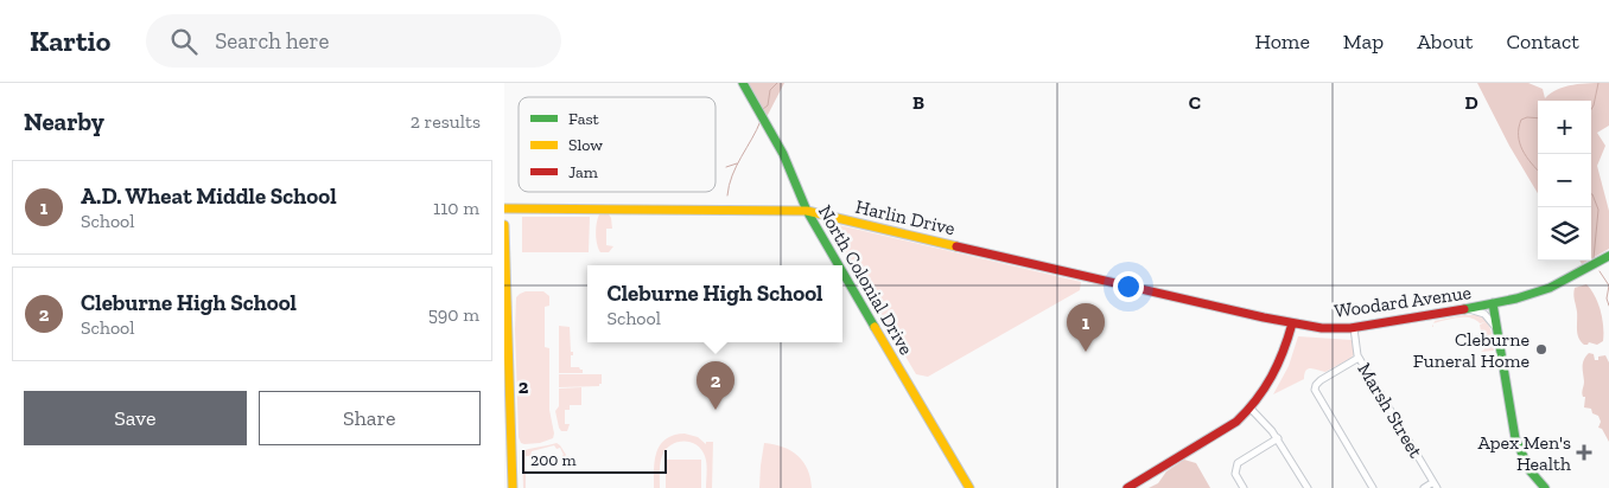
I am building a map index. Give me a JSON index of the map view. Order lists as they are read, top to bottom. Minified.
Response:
{"streets":{"street":["Harlin Drive","North Colonial Drive","Woodard Avenue","Marsh Street"]},"crossings":[["Harlin Drive","North Colonial Drive"],["Harlin Drive","Woodard Avenue"],["Woodard Avenue","Marsh Street"]],"places":{"other":["Cleburne Funeral Home"],"health":["Apex Men's Health"]},"legend":["Fast","Slow","Jam"],"scale_bar":"200 m","page":{"header":"Kartio","search":"Search here","nav":["Home","Map","About","Contact"],"heading":["Nearby","2 results"],"map_buttons":["+","−"],"list":[{"mark":"1","name":"A.D. Wheat Middle School","note":"School","value":"110 m"},{"mark":"2","name":"Cleburne High School","note":"School","value":"590 m"}],"popup":["Cleburne High School","School"],"pins":["1","2"],"buttons":["Save","Share"],"scale":"200 m"},"grid":{"columns":["B","C","D"],"rows":["2"]}}
